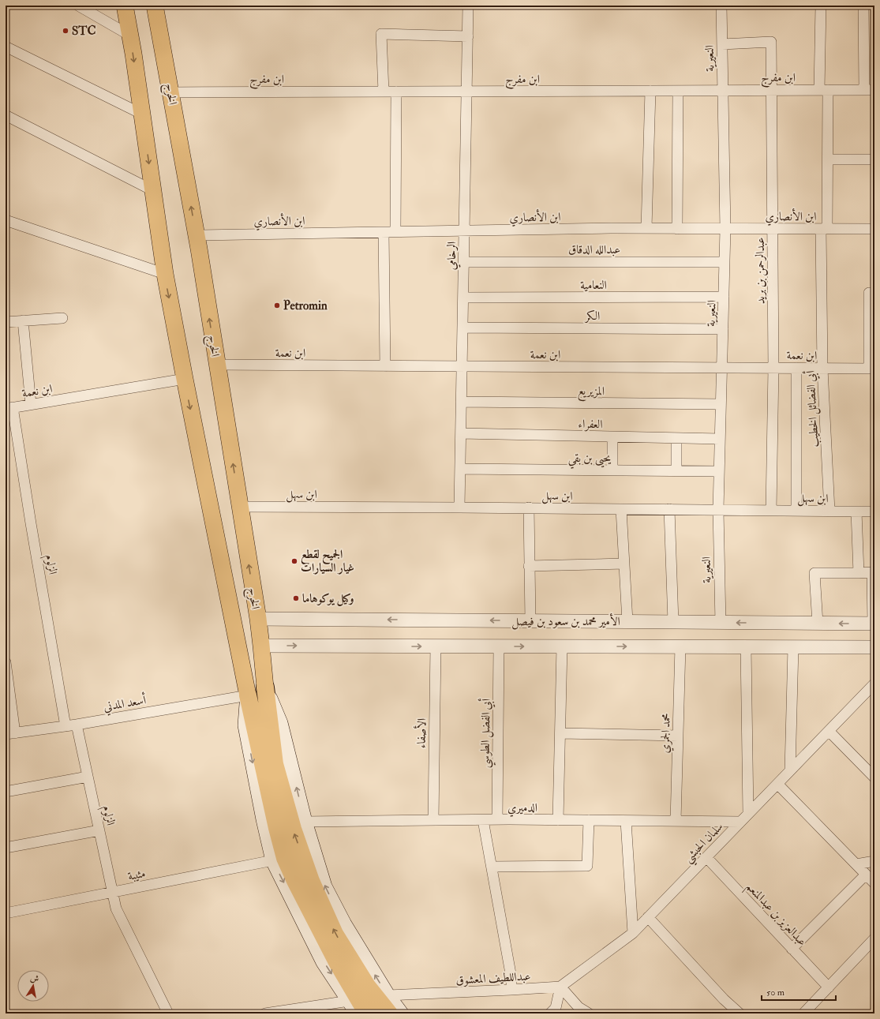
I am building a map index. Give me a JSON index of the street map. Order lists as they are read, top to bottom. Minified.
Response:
{"streets":{"main road":["الخرج"],"street":["النعيرية","ابن مفرج","ابن الأنصاري","عبدالله الدقاق","الرخامي","عبدالرحمن بن بريد","النعامية","الكر","ابن نعمة","المزيريع","أبي الفضائل الخطيب","العفراء","يحيى بن بقي","ابن سهل","الزلوم","الأمير محمد بن سعود بن فيصل","أسعد المدني","الأصفاء","أبي الفضل الطوسي","محمد الجمري","الدميري","سلمان الحبشي","مثيبة","عبدالعزيز بن عبدالمنعم","عبداللطيف المعشوق"]},"crossings":[["النعيرية","ابن مفرج"],["النعيرية","ابن الأنصاري"],["النعيرية","عبدالله الدقاق"],["النعيرية","عبدالرحمن بن بريد"],["النعيرية","النعامية"],["النعيرية","الكر"],["النعيرية","ابن نعمة"],["النعيرية","المزيريع"],["النعيرية","العفراء"],["النعيرية","يحيى بن بقي"],["النعيرية","ابن سهل"],["النعيرية","الأمير محمد بن سعود بن فيصل"],["ابن مفرج","الخرج"],["ابن مفرج","الرخامي"],["ابن مفرج","عبدالرحمن بن بريد"],["ابن مفرج","أبي الفضائل الخطيب"],["الخرج","ابن الأنصاري"],["الخرج","ابن نعمة"],["الخرج","ابن سهل"],["الخرج","الأمير محمد بن سعود بن فيصل"],["ابن الأنصاري","الرخامي"],["ابن الأنصاري","عبدالرحمن بن بريد"],["ابن الأنصاري","أبي الفضائل الخطيب"],["عبدالله الدقاق","الرخامي"],["الرخامي","النعامية"],["الرخامي","الكر"],["الرخامي","ابن نعمة"],["الرخامي","المزيريع"],["الرخامي","العفراء"],["الرخامي","يحيى بن بقي"],["الرخامي","ابن سهل"],["عبدالرحمن بن بريد","ابن نعمة"],["عبدالرحمن بن بريد","ابن سهل"],["ابن نعمة","أبي الفضائل الخطيب"],["ابن نعمة","الزلوم"],["أبي الفضائل الخطيب","ابن سهل"],["الزلوم","أسعد المدني"],["الزلوم","مثيبة"],["الأصفاء","الدميري"],["أبي الفضل الطوسي","الدميري"],["محمد الجمري","الدميري"],["الدميري","سلمان الحبشي"],["سلمان الحبشي","عبدالعزيز بن عبدالمنعم"],["سلمان الحبشي","عبداللطيف المعشوق"]],"places":["STC","Petromin","الجميح لقطع غيار السيارات","وكيل يوكوهاما"],"scale_bar":"50 m","north":"top"}
